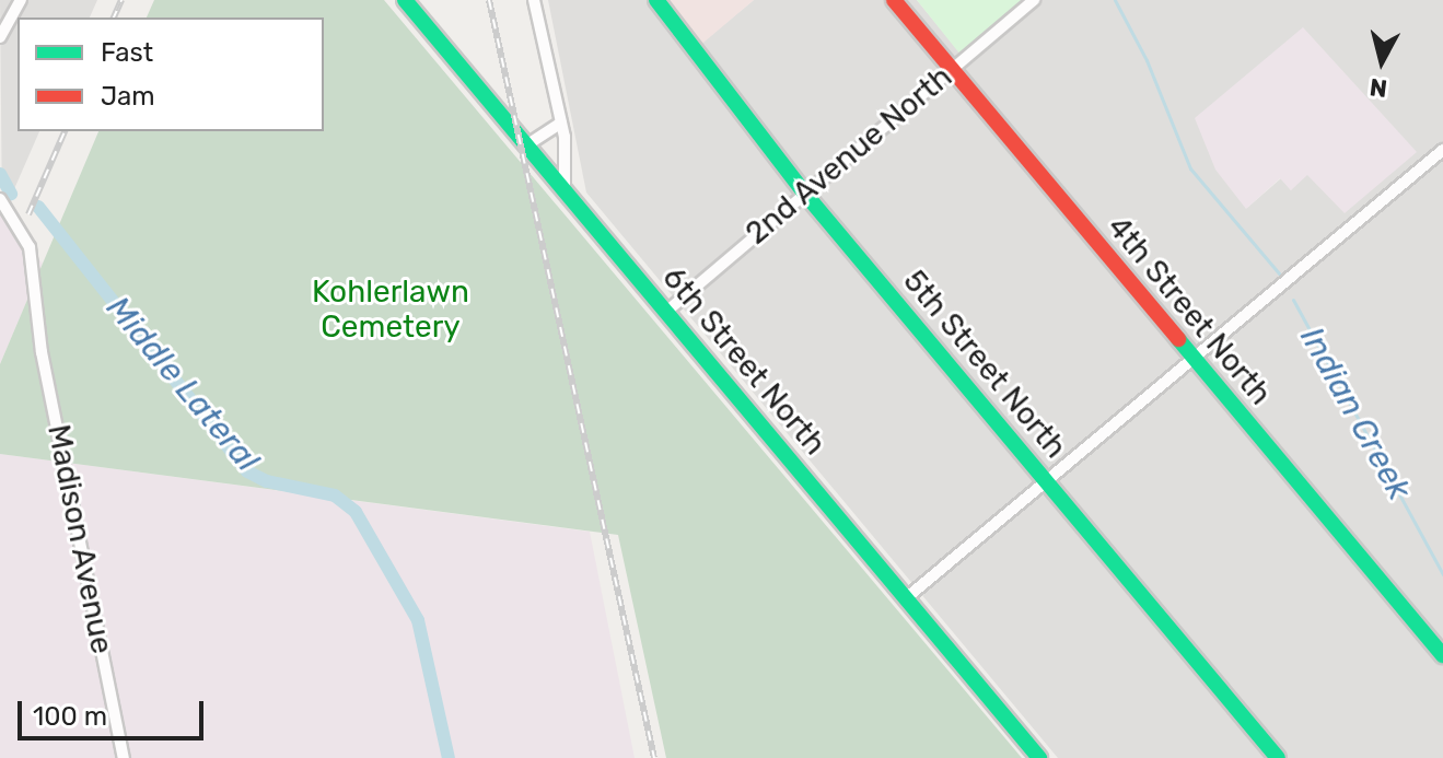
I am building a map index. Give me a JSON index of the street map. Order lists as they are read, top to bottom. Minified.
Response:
{"streets":{"street":["2nd Avenue North","4th Street North","6th Street North","5th Street North","Madison Avenue"]},"crossings":[["2nd Avenue North","4th Street North"],["2nd Avenue North","6th Street North"],["2nd Avenue North","5th Street North"]],"water":["Middle Lateral","Indian Creek"],"parks":["Kohlerlawn Cemetery"],"legend":["Fast","Jam"],"scale_bar":"100 m","north":"bottom"}
